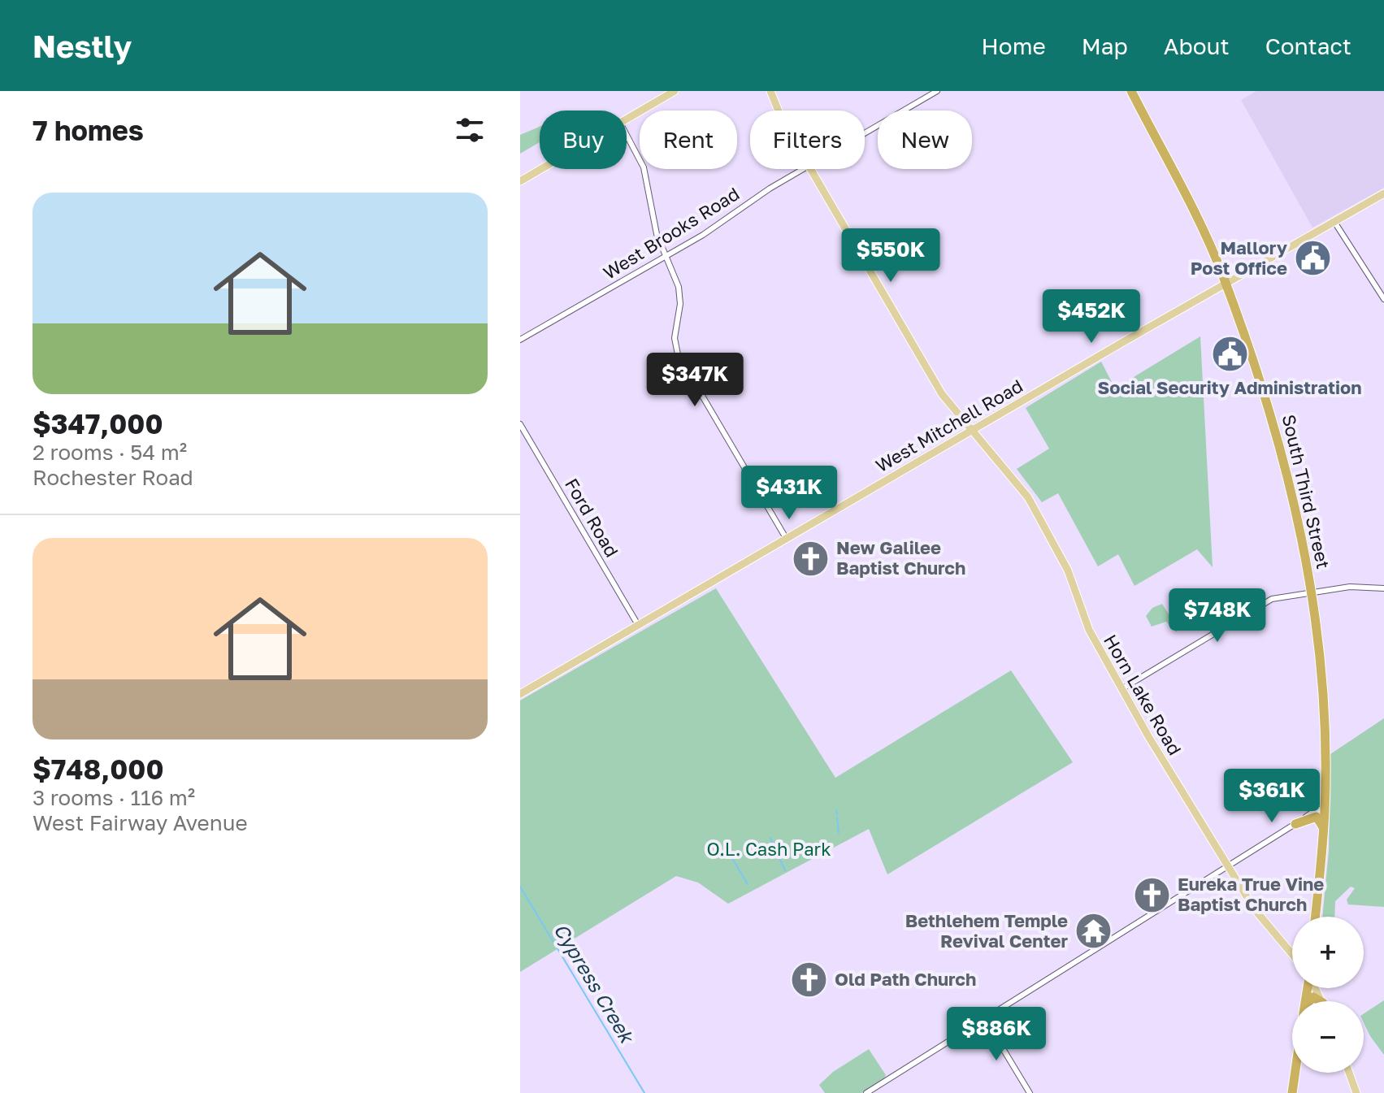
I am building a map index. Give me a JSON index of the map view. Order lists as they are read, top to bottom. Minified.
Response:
{"streets":{"highway":["South Third Street"],"main road":["West Mitchell Road","Horn Lake Road"],"street":["West Brooks Road","Ford Road"]},"crossings":[["West Mitchell Road","South Third Street"],["West Mitchell Road","Ford Road"],["West Mitchell Road","Horn Lake Road"]],"water":["Cypress Creek"],"parks":["O.L. Cash Park"],"places":{"public building":["Mallory Post Office","Social Security Administration"],"church":["New Galilee Baptist Church","Eureka True Vine Baptist Church","Old Path Church"],"temple":["Bethlehem Temple Revival Center"]},"page":{"header":"Nestly","nav":["Home","Map","About","Contact"],"heading":"7 homes","chip":["Buy","Rent","Filters","New"],"list":[{"name":"$347,000","note":"2 rooms · 54 m² · Rochester Road"},{"name":"$748,000","note":"3 rooms · 116 m² · West Fairway Avenue"}],"price":["$550K","$452K","$347K","$431K","$748K","$361K","$886K"],"map_buttons":["+","−"]}}
